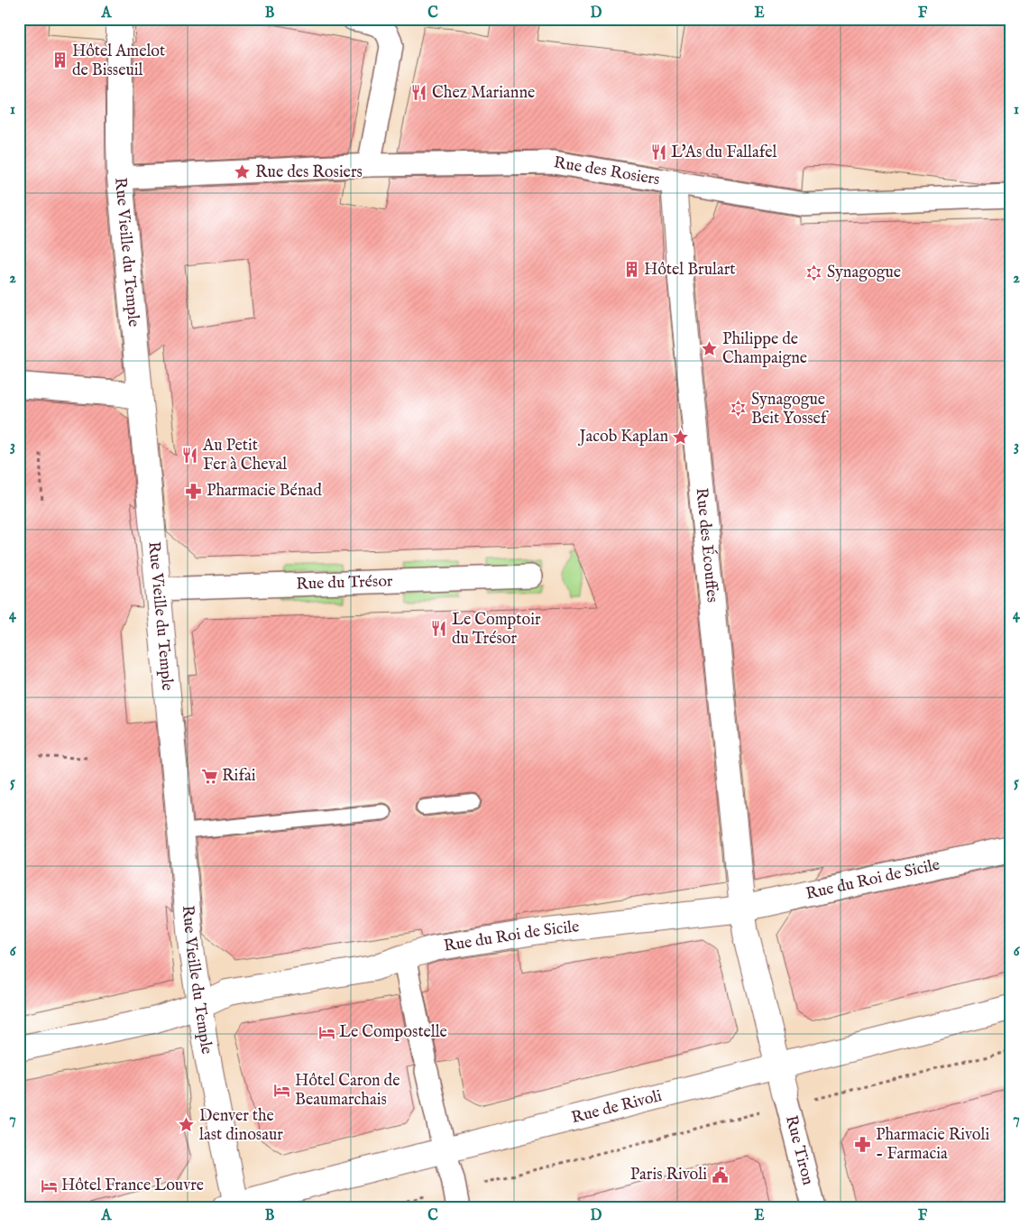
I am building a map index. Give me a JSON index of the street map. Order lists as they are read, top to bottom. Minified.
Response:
{"streets":{"street":["Rue des Rosiers","Rue Vieille du Temple","Rue des Écouffes","Rue du Trésor","Rue du Roi de Sicile","Rue de Rivoli","Rue Tiron"]},"crossings":[["Rue des Rosiers","Rue Vieille du Temple"],["Rue des Rosiers","Rue des Écouffes"],["Rue Vieille du Temple","Rue du Trésor"],["Rue Vieille du Temple","Rue du Roi de Sicile"],["Rue Vieille du Temple","Rue de Rivoli"],["Rue des Écouffes","Rue du Roi de Sicile"],["Rue des Écouffes","Rue de Rivoli"]],"places":{"building":["Hôtel Amelot de Bisseuil","Hôtel Brulart"],"restaurant":["Chez Marianne","L'As du Fallafel","Au Petit Fer à Cheval","Le Comptoir du Trésor"],"place":["Rue des Rosiers","Philippe de Champaigne","Jacob Kaplan","Denver the last dinosaur"],"synagogue":["Synagogue","Synagogue Beit Yossef"],"pharmacy":["Pharmacie Bénad","Pharmacie Rivoli - Farmacia"],"supermarket":["Rifai"],"hotel":["Le Compostelle","Hôtel Caron de Beaumarchais","Hôtel France Louvre"],"public building":["Paris Rivoli"]},"grid":{"columns":["A","B","C","D","E","F"],"rows":["1","2","3","4","5","6","7"]}}
